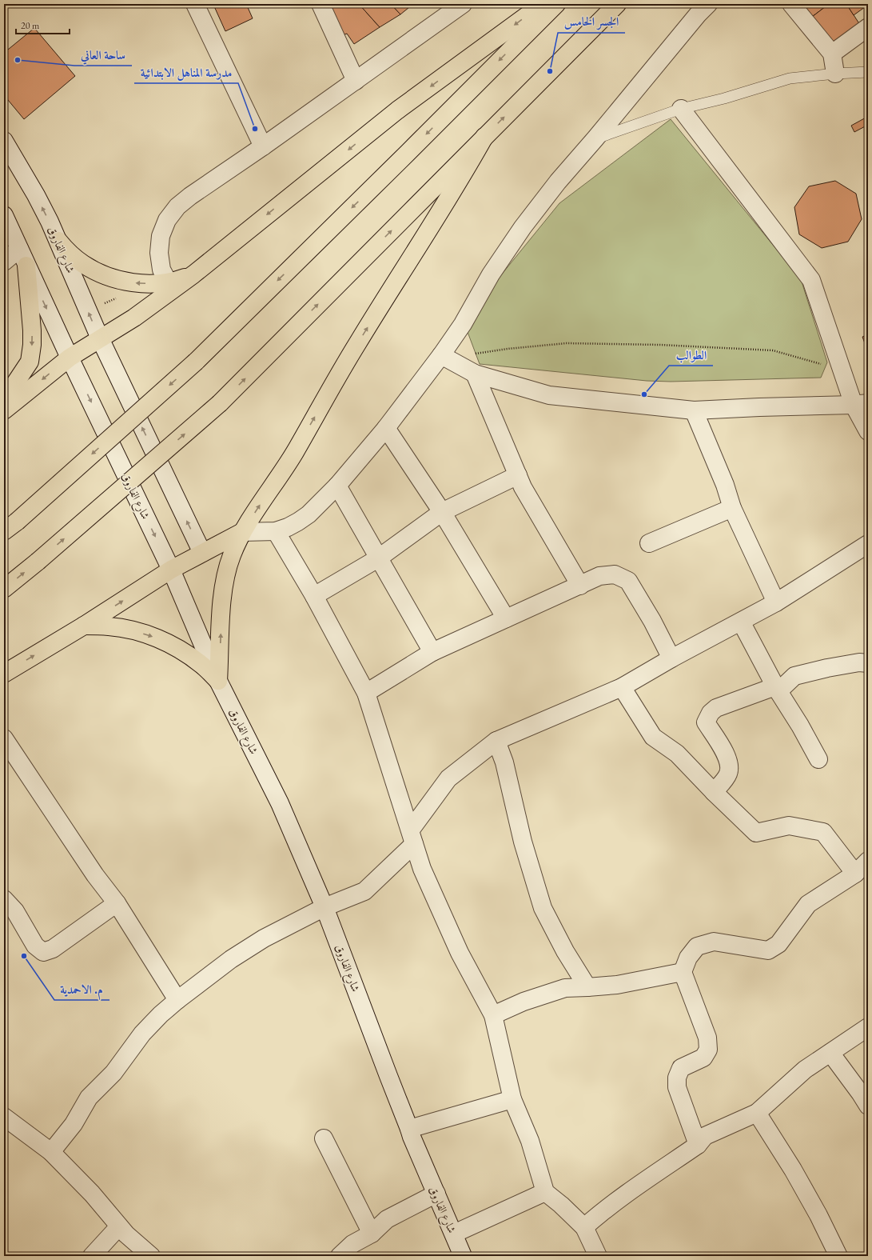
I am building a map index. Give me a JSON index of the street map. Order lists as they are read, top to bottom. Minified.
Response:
{"streets":{"street":["شارع الفاروق"]},"places":["ساحة العاني","الجسر الخامس","مدرسة المناهل الابتدائية","الطوالب","م. الاحمدية"],"scale_bar":"20 m"}
